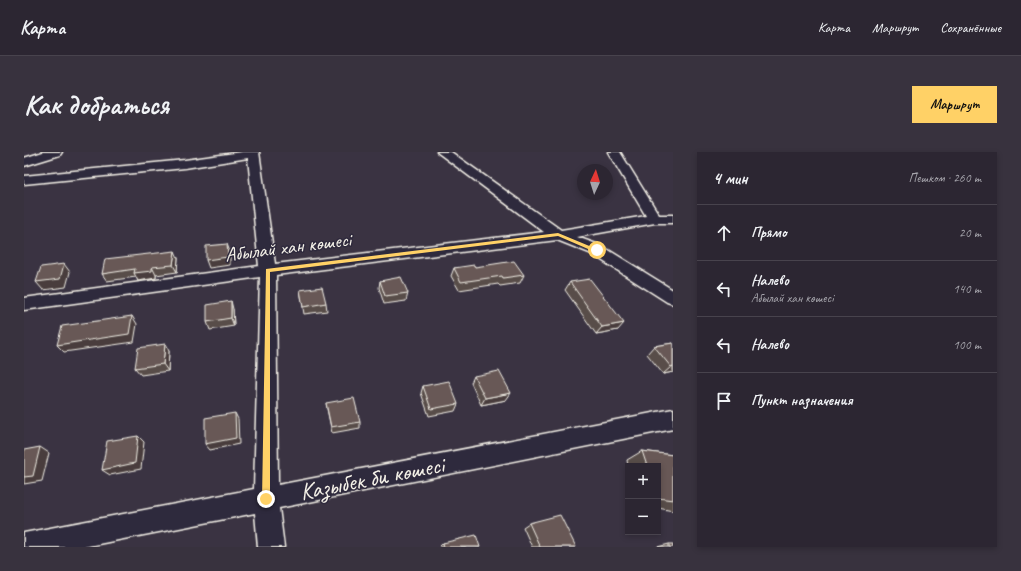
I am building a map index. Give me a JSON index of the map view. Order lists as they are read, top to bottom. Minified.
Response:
{"streets":{"street":["Абылай хан көшесі","Казыбек би көшесі"]},"north":"top","page":{"header":"Карта","nav":["Карта","Маршрут","Сохранённые"],"buttons":"Маршрут","title":"Как добраться","heading":["4 мин","Пешком · 260 m"],"list":[["Прямо","20 m"],["Налево","Абылай хан көшесі","140 m"],["Налево","100 m"],"Пункт назначения"],"map_buttons":["+","−"]}}
